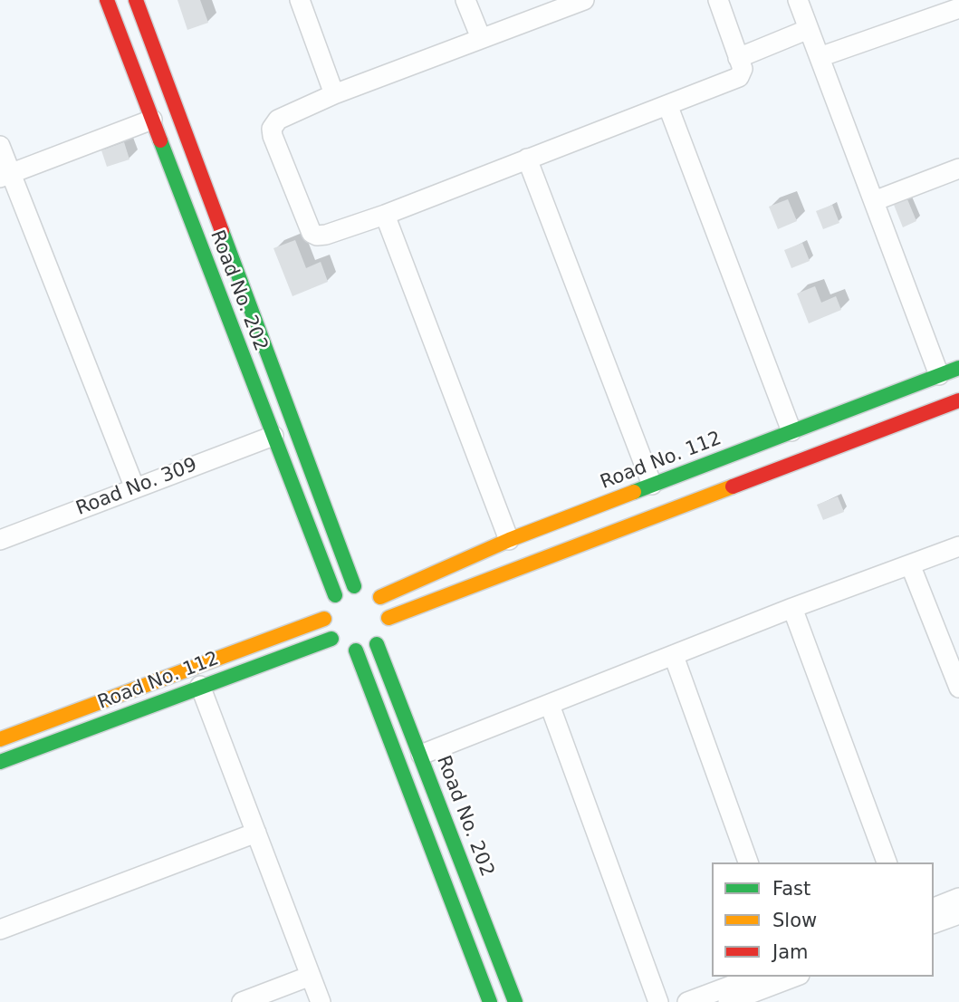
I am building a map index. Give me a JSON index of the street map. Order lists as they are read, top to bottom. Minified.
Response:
{"streets":{"street":["Road No. 202","Road No. 112","Road No. 309"]},"crossings":[["Road No. 202","Road No. 112"],["Road No. 202","Road No. 309"]],"legend":["Fast","Slow","Jam"]}
